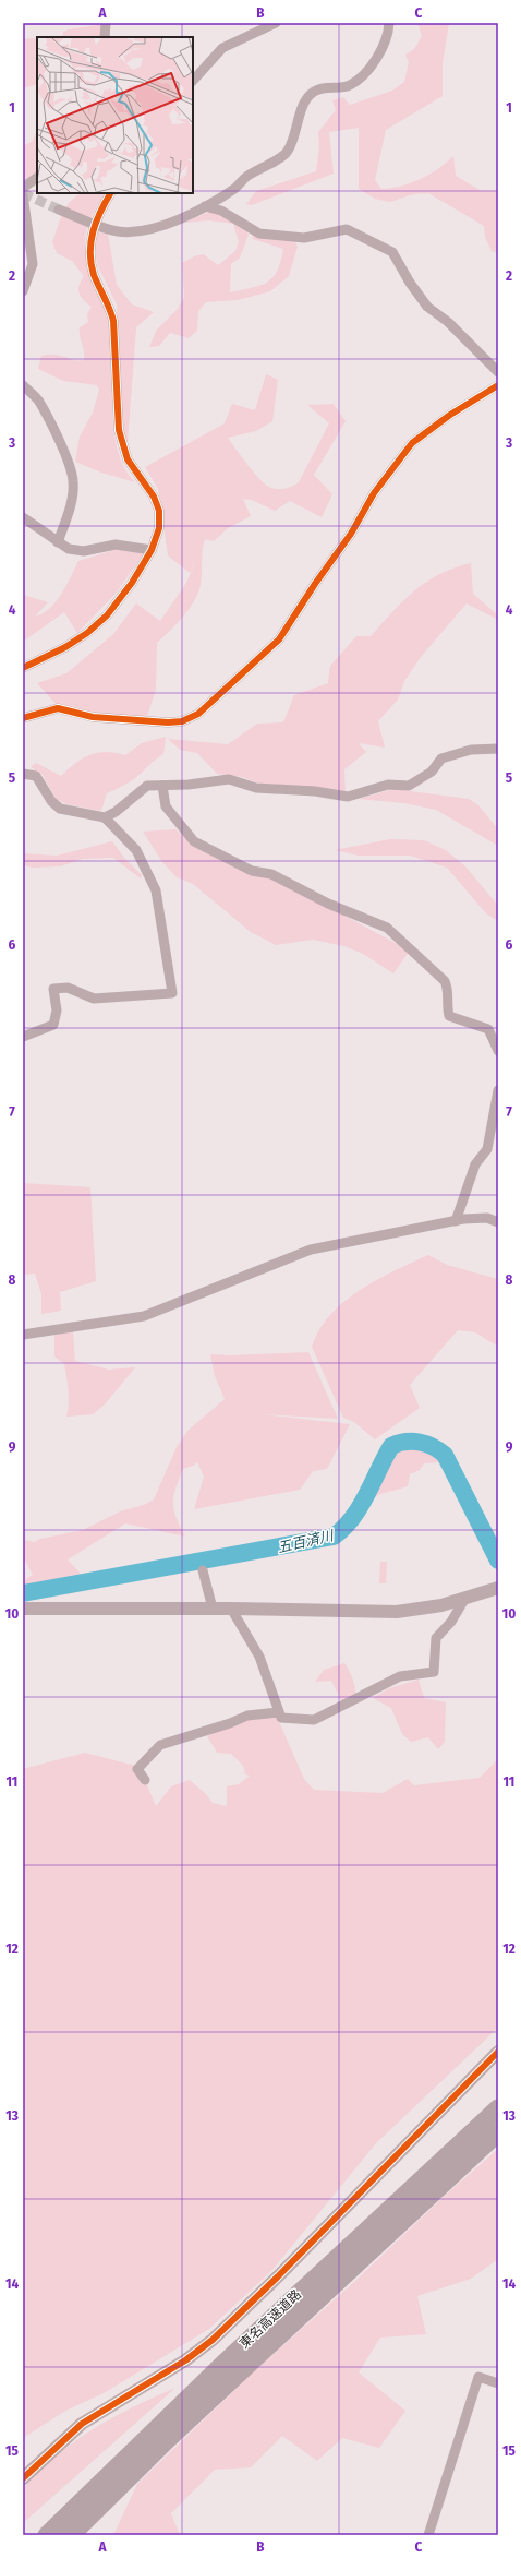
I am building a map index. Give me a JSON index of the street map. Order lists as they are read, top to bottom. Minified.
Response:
{"streets":{"highway":["東名高速道路"]},"water":["五百済川"],"grid":{"columns":["A","B","C"],"rows":["1","2","3","4","5","6","7","8","9","10","11","12","13","14","15"]}}
